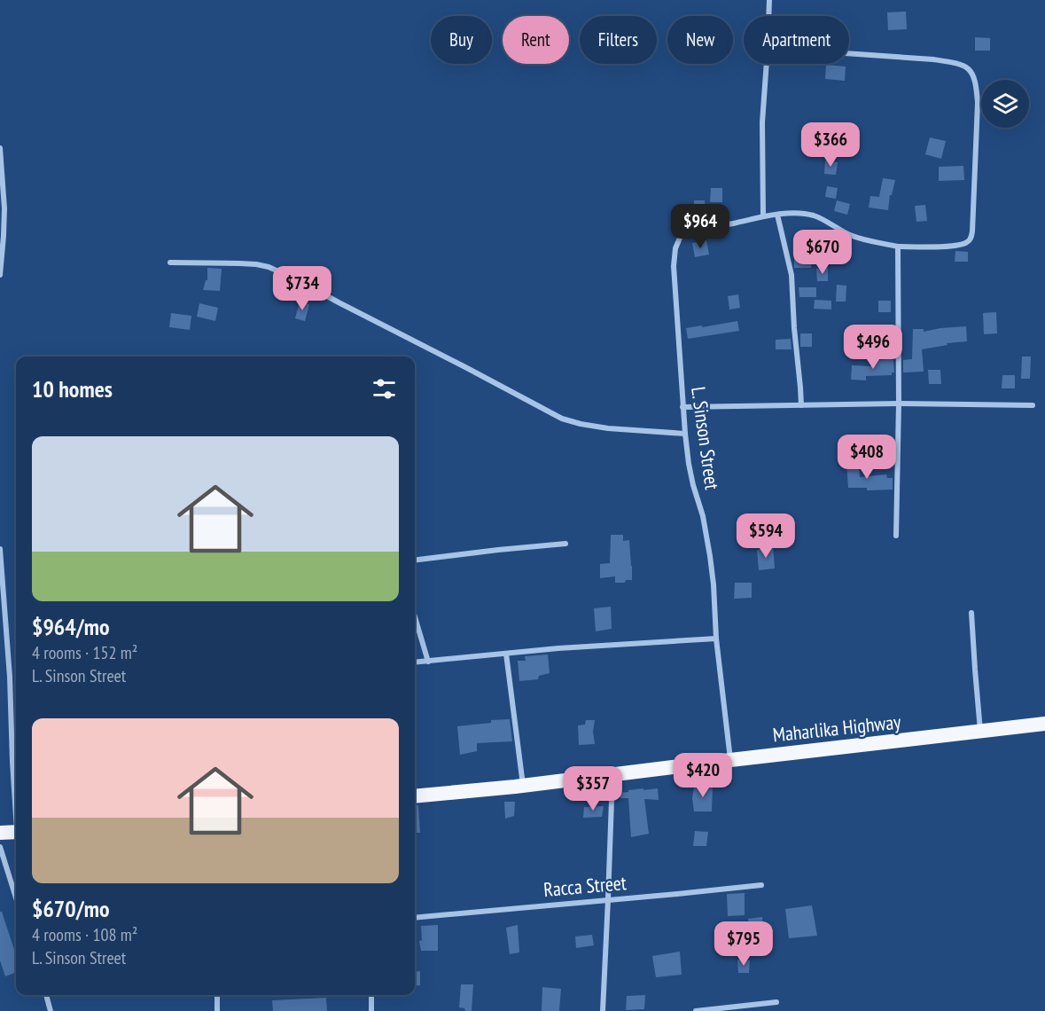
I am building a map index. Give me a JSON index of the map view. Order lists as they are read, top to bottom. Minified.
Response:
{"streets":{"highway":["Maharlika Highway"],"street":["L. Sinson Street","Racca Street"]},"crossings":[["L. Sinson Street","Maharlika Highway"]],"page":{"chip":["Buy","Rent","Filters","New","Apartment"],"price":["$366","$964","$670","$734","$496","$408","$594","$420","$357","$795"],"heading":"10 homes","list":[{"name":"$964/mo","note":"4 rooms · 152 m² · L. Sinson Street"},{"name":"$670/mo","note":"4 rooms · 108 m² · L. Sinson Street"}]}}
